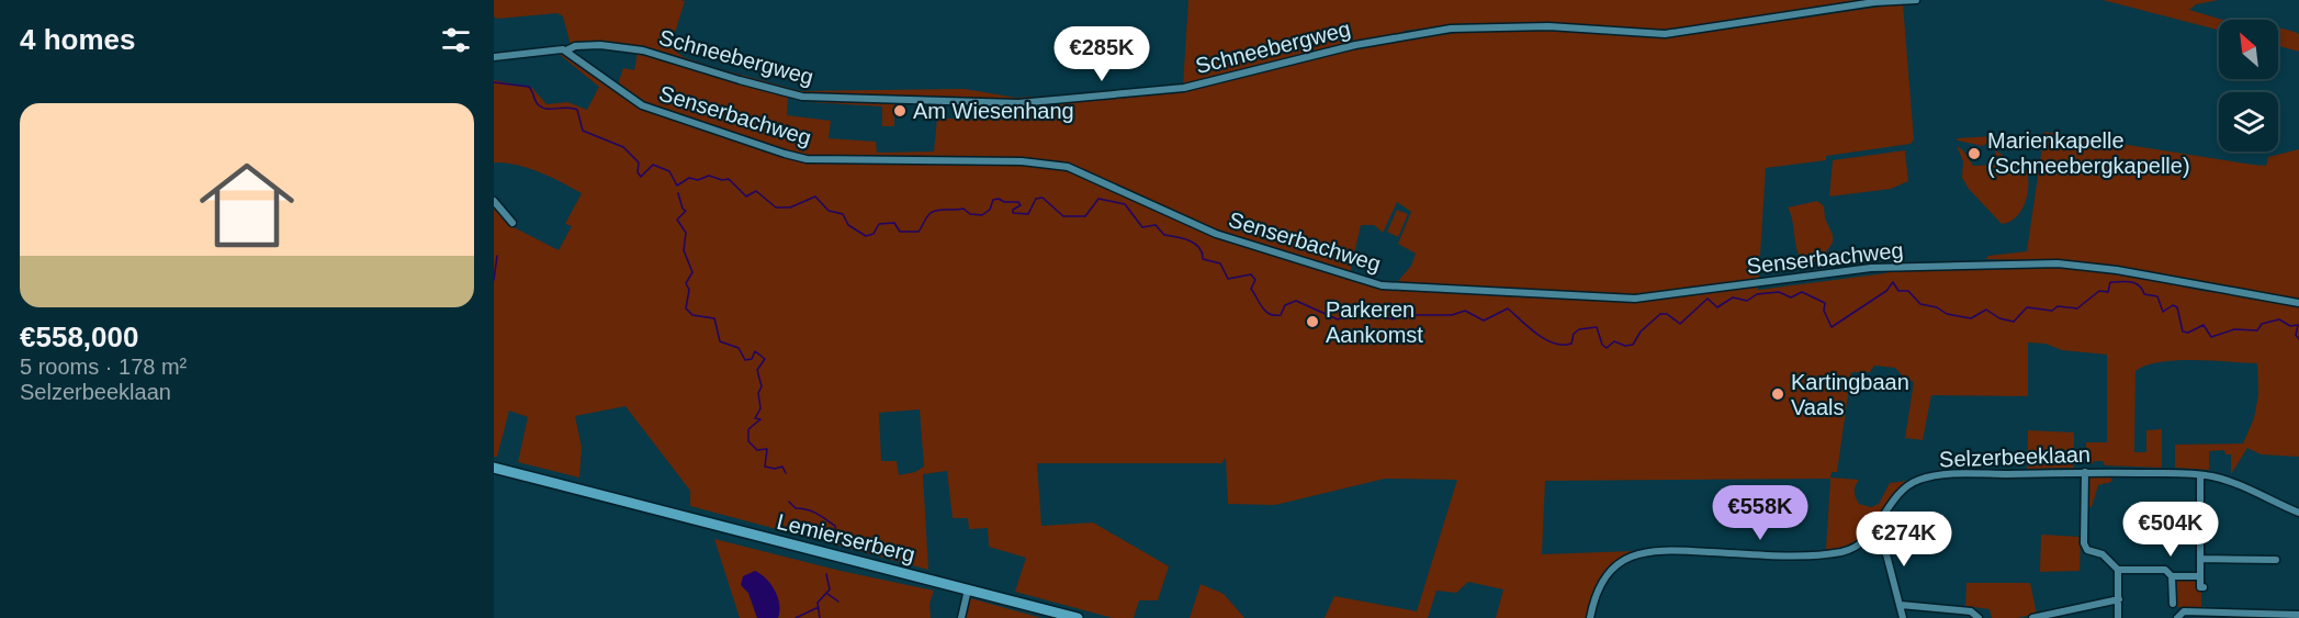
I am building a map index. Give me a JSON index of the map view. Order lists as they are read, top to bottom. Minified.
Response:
{"streets":{"main road":["Lemierserberg"],"street":["Schneebergweg","Senserbachweg","Selzerbeeklaan"]},"crossings":[["Schneebergweg","Senserbachweg"]],"places":["Am Wiesenhang","Marienkapelle (Schneebergkapelle)","Parkeren Aankomst","Kartingbaan Vaals"],"north":"top left","page":{"heading":"4 homes","price":["€285K","€558K","€504K","€274K"],"list":[{"name":"€558,000","note":"5 rooms · 178 m² · Selzerbeeklaan"}]}}
